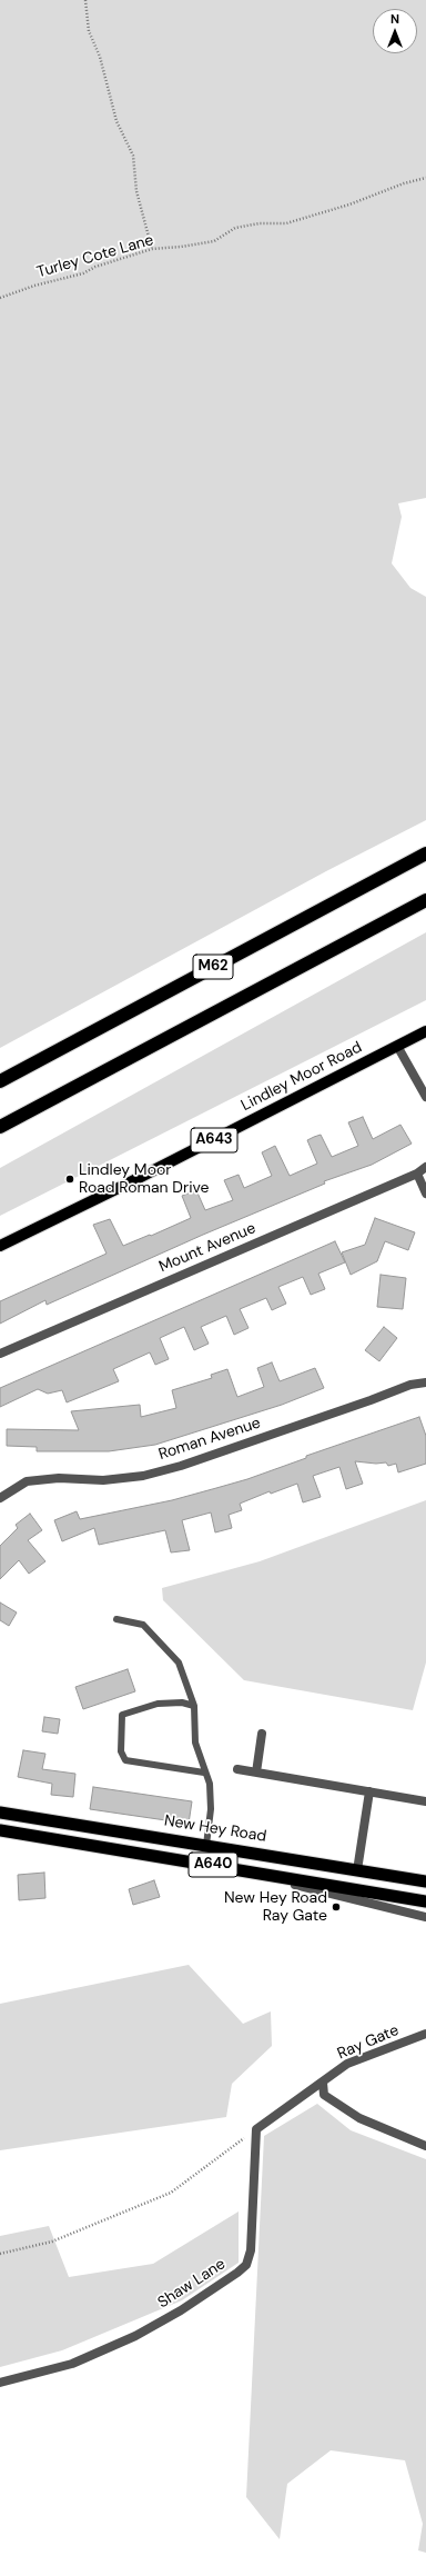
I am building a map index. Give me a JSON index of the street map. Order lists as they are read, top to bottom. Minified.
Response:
{"streets":{"highway":["M62","New Hey Road","A640"],"main road":["Lindley Moor Road","A643"],"street":["Mount Avenue","Roman Avenue","Ray Gate","Shaw Lane"],"path":["Turley Cote Lane"]},"places":["Lindley Moor Road Roman Drive","New Hey Road Ray Gate"],"north":"top"}
